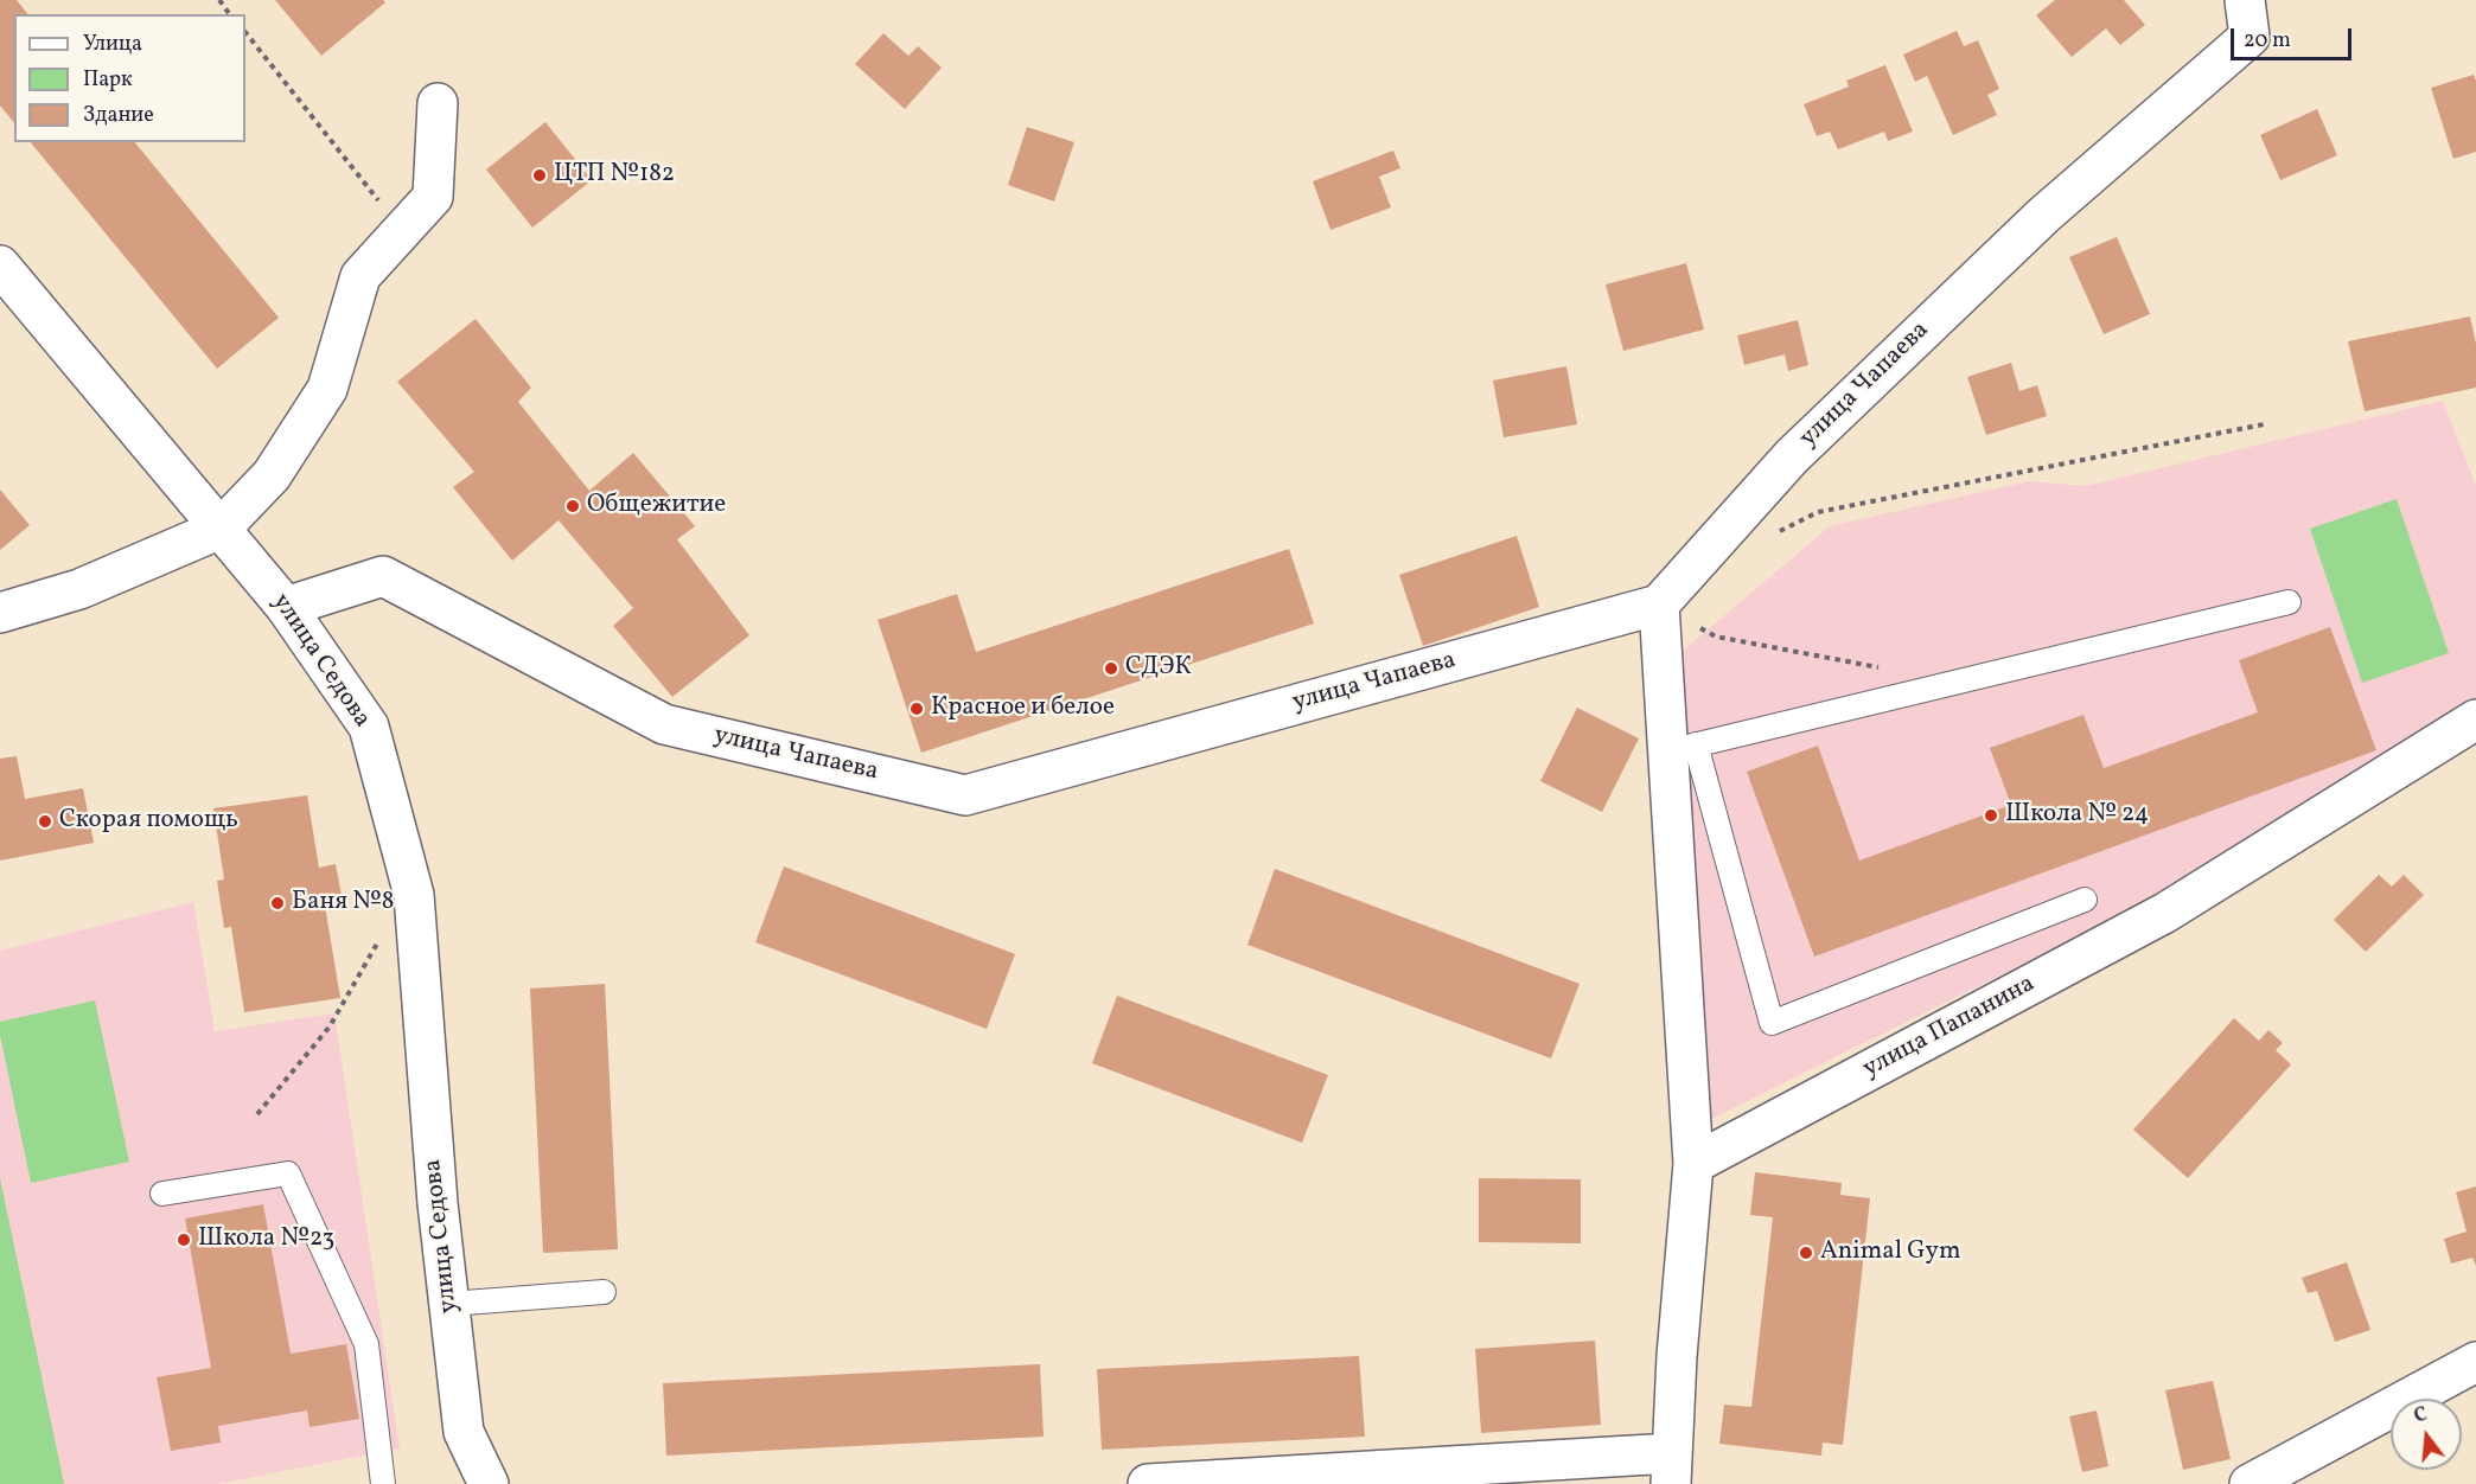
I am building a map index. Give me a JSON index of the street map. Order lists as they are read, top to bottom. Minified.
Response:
{"streets":{"street":["улица Чапаева","улица Седова","улица Папанина"]},"crossings":[["улица Чапаева","улица Седова"]],"places":["ЦТП №182","Общежитие","СДЭК","Красное и белое","Школа № 24","Скорая помощь","Баня №8","Школа №23","Animal Gym"],"legend":["Улица","Парк","Здание"],"scale_bar":"20 m","north":"top"}
